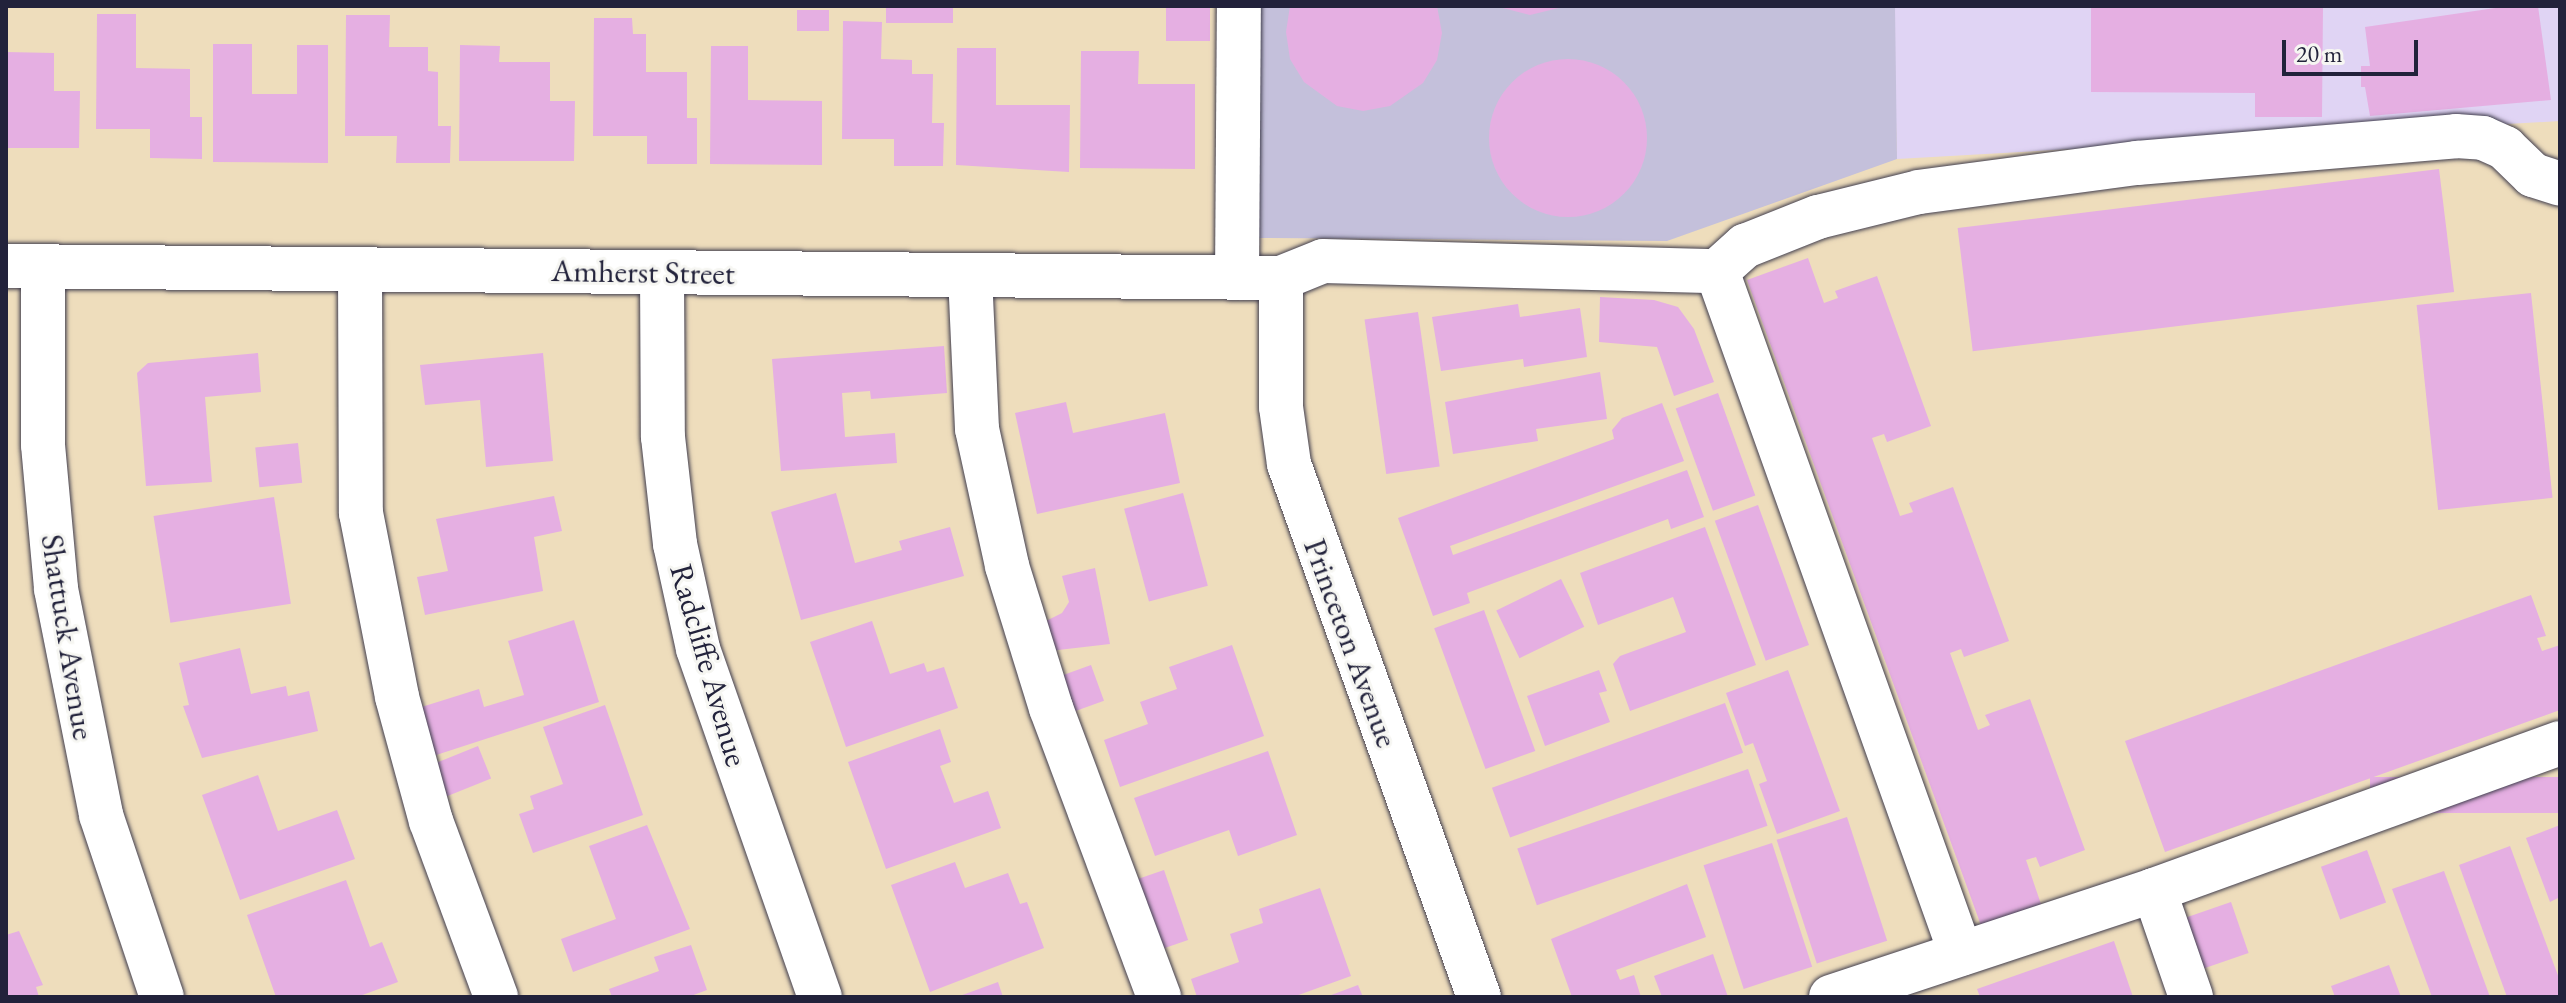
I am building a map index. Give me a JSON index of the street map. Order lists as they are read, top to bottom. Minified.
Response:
{"streets":{"street":["Amherst Street","Shattuck Avenue","Princeton Avenue","Radcliffe Avenue"]},"crossings":[["Amherst Street","Shattuck Avenue"],["Amherst Street","Princeton Avenue"],["Amherst Street","Radcliffe Avenue"]],"scale_bar":"20 m"}
